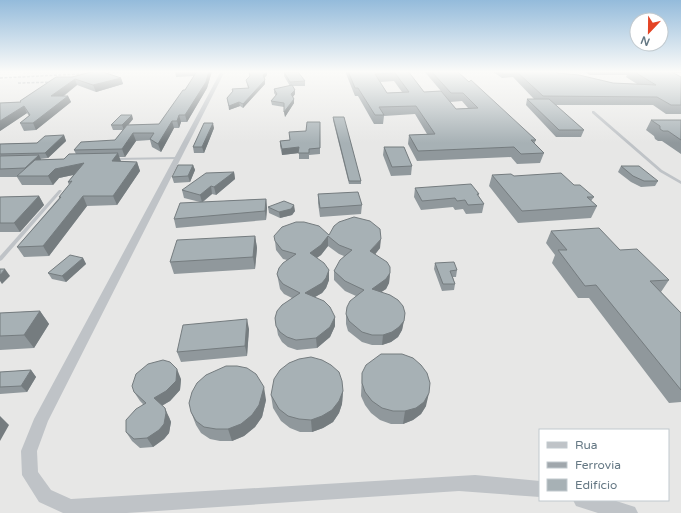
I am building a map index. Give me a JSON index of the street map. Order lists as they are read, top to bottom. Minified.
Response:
{"legend":["Rua","Ferrovia","Edifício"],"north":"bottom"}
